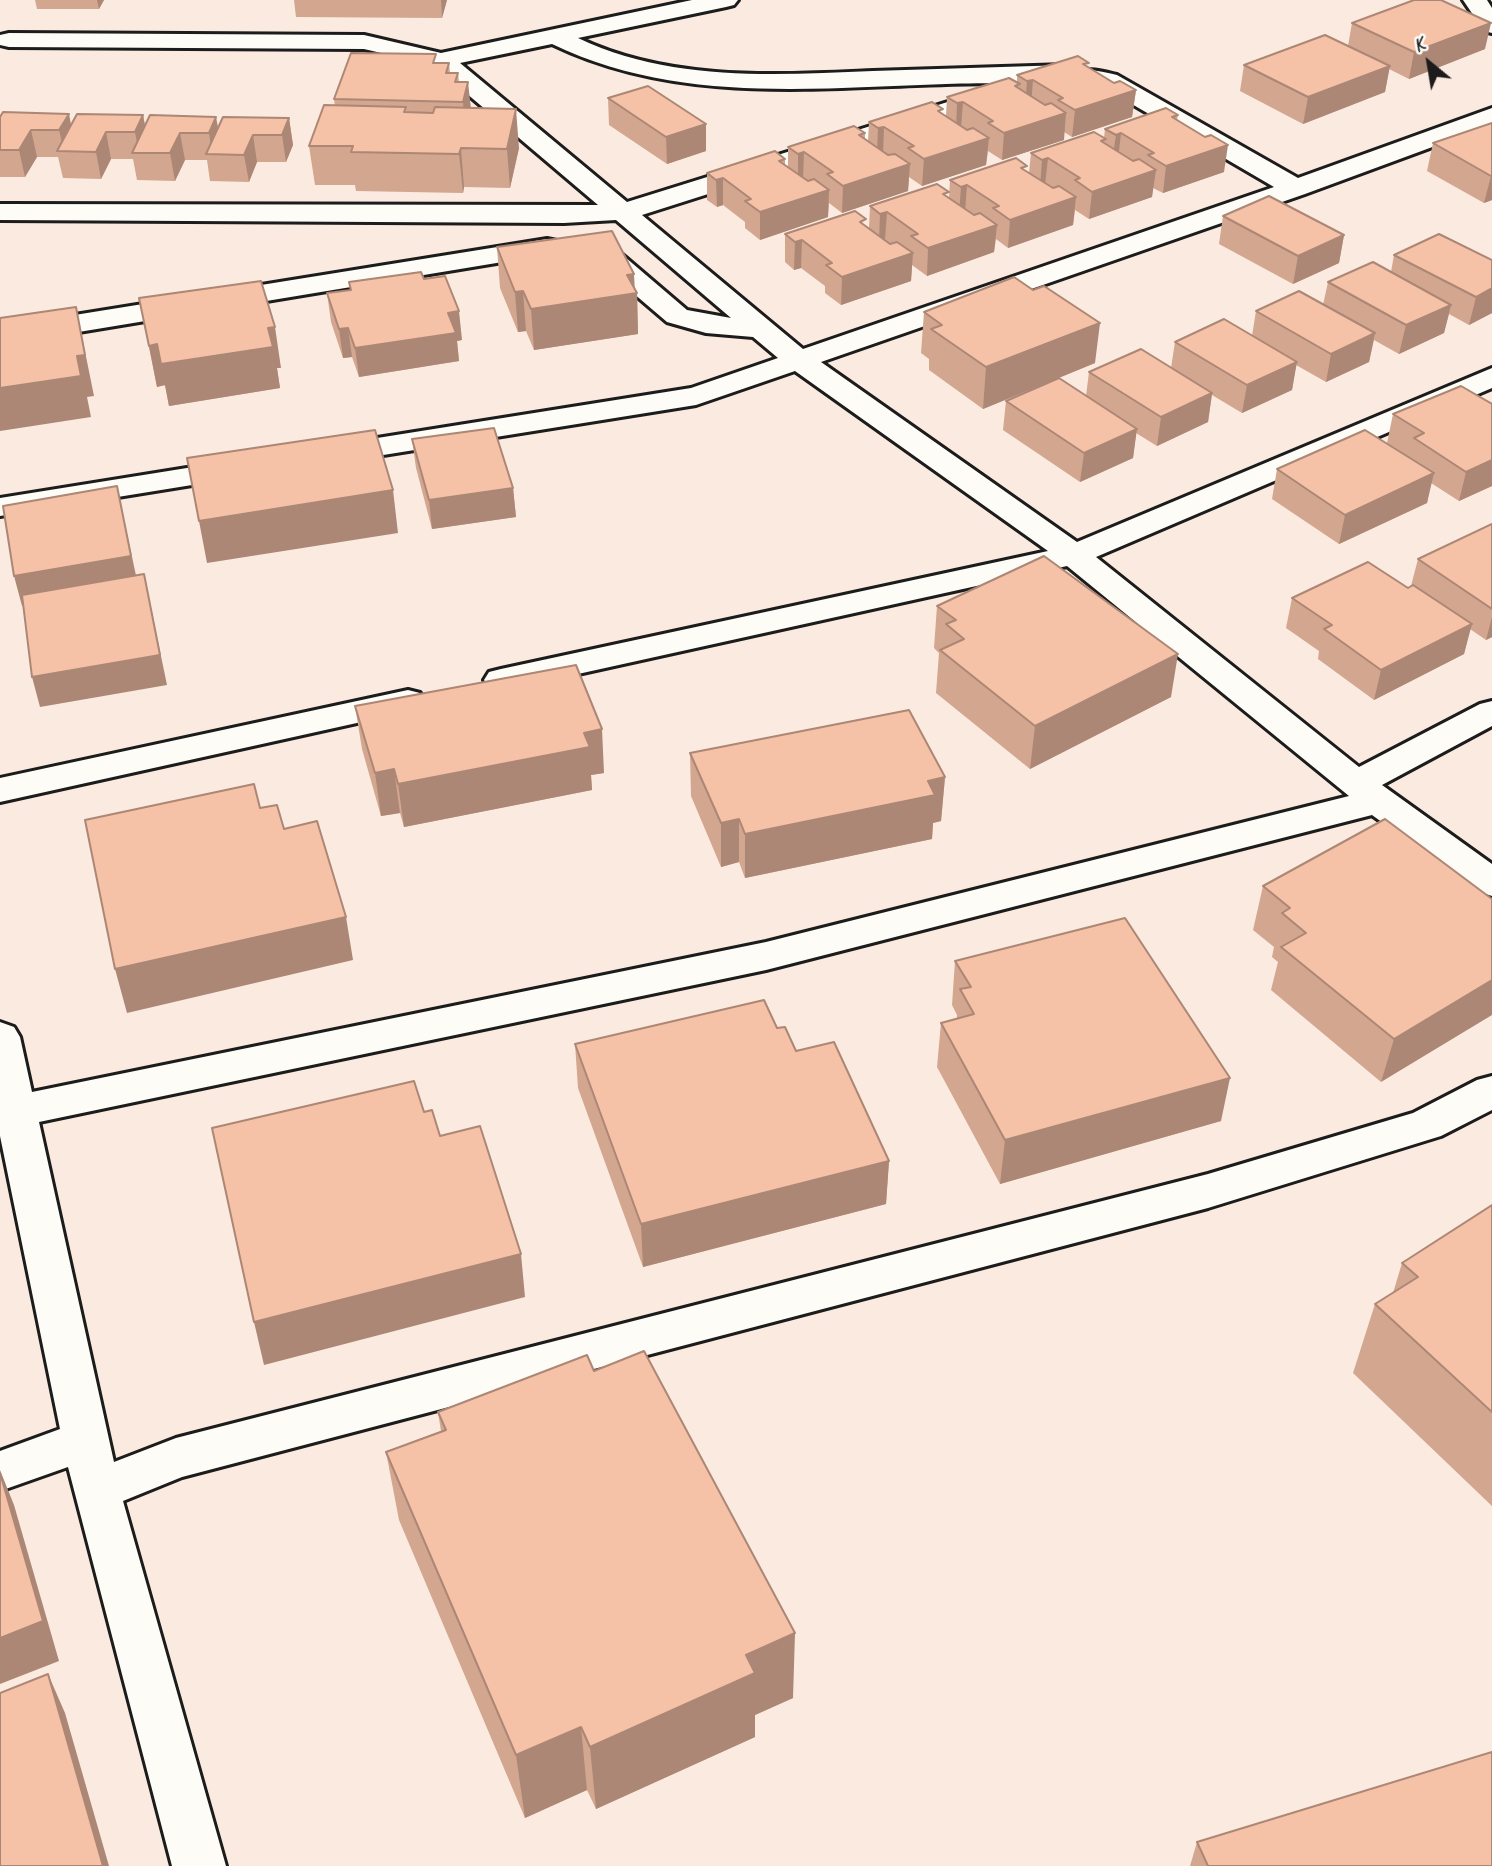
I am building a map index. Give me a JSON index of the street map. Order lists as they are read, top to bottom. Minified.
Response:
{"north":"top left"}
